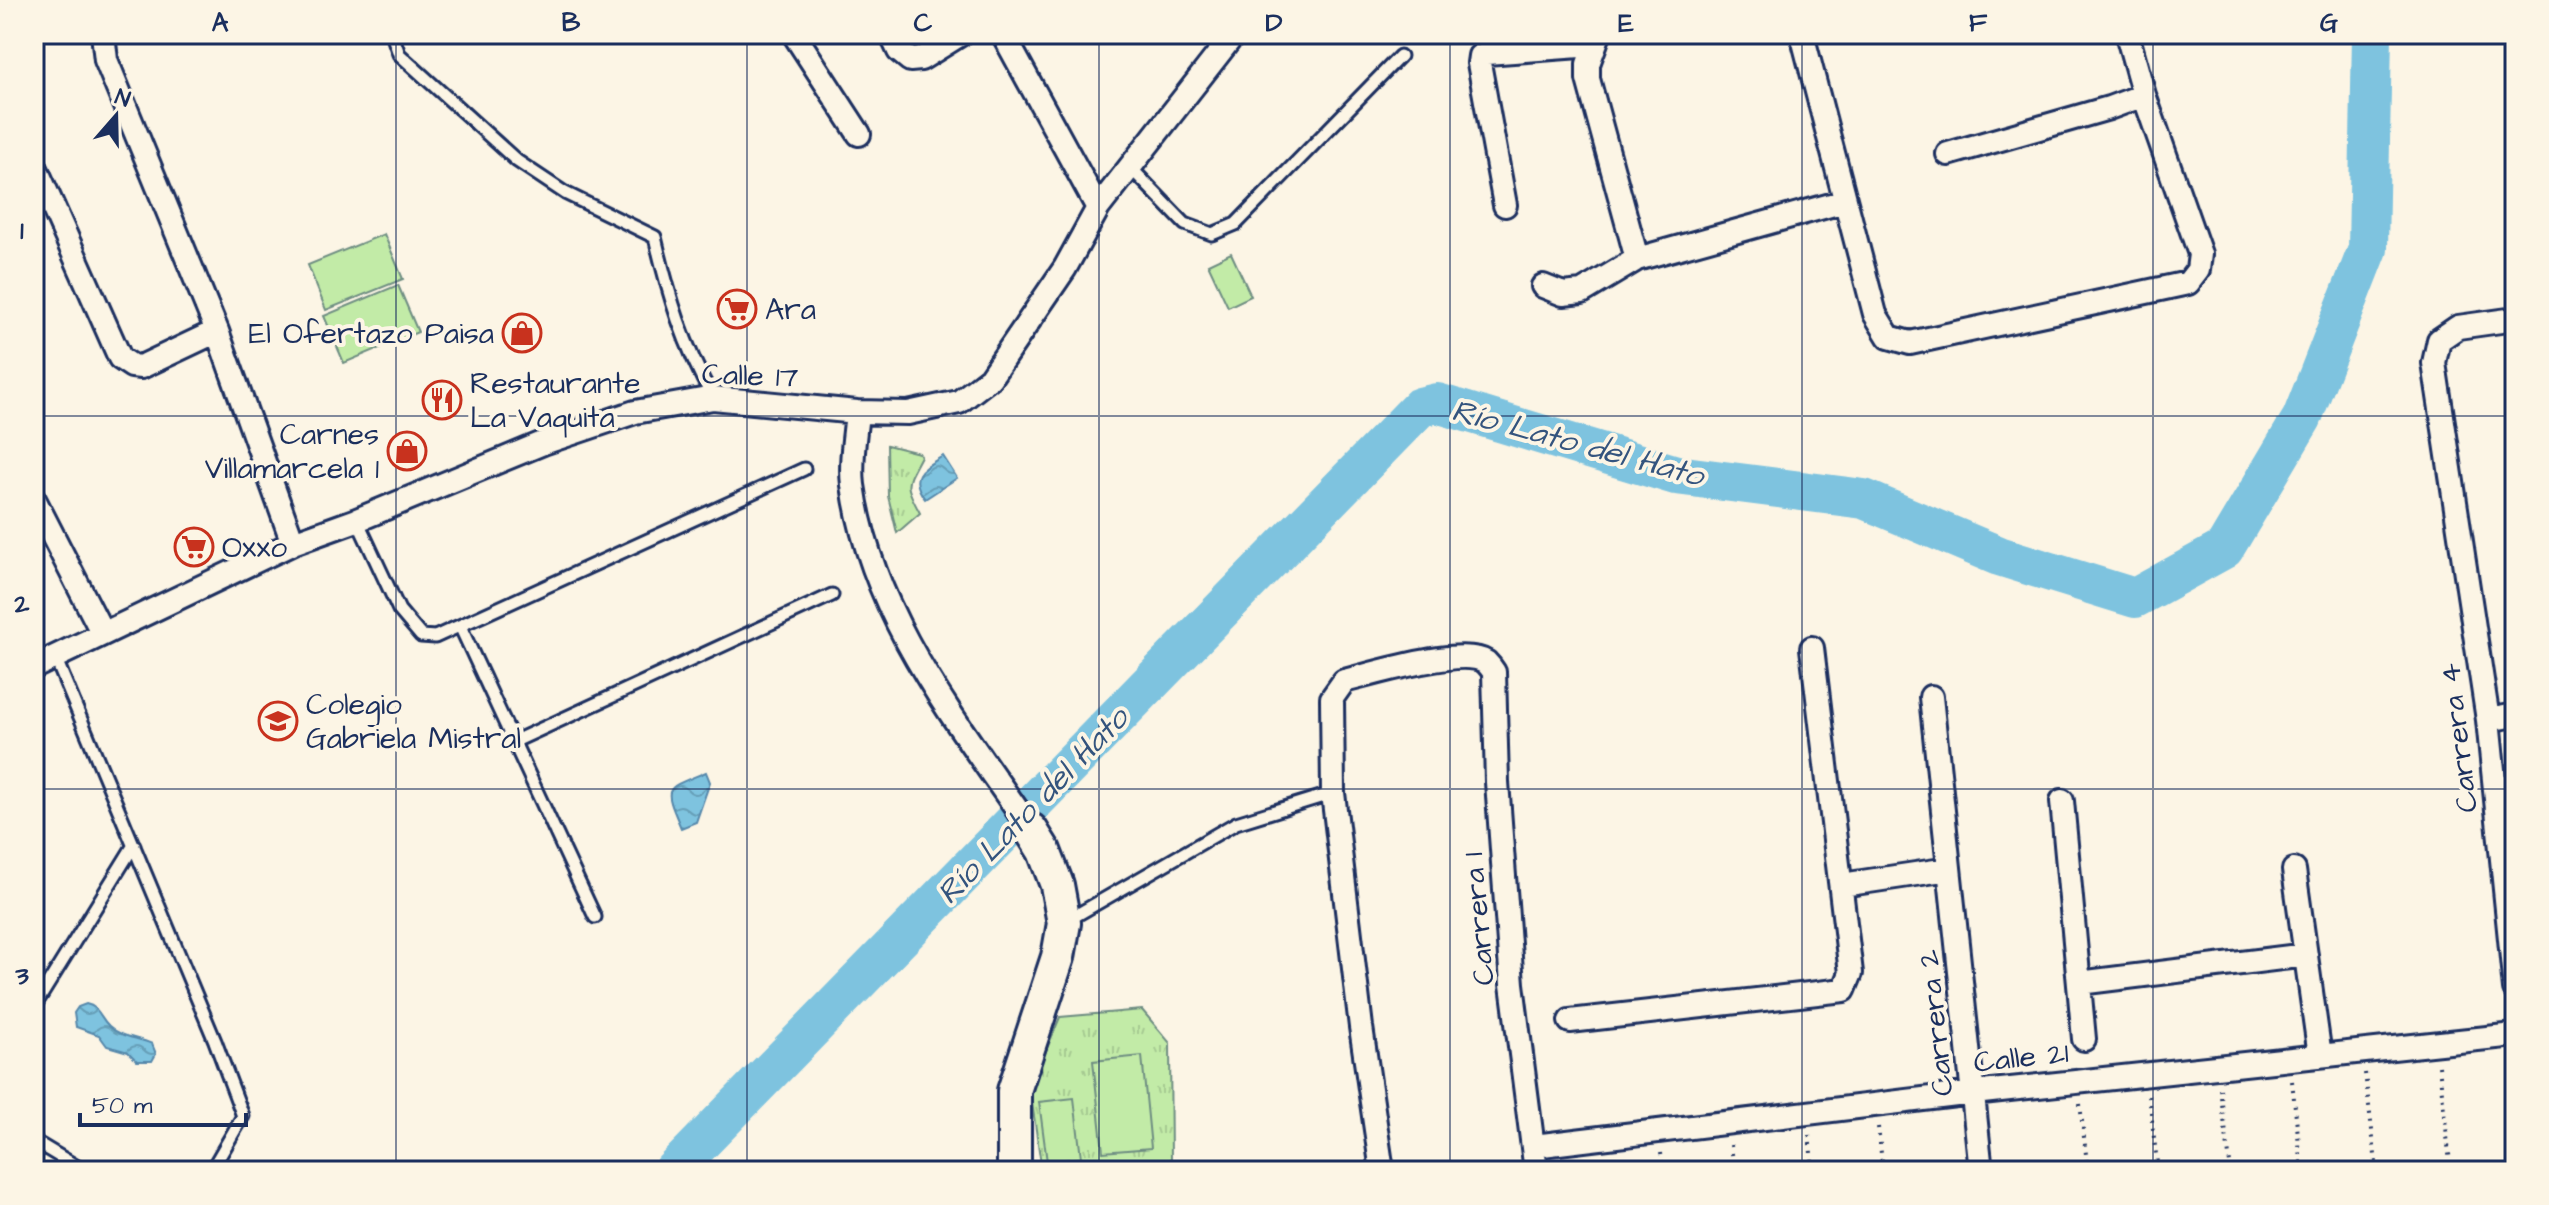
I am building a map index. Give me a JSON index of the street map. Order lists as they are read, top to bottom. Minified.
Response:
{"streets":{"street":["Calle 17","Carrera 4","Carrera 1","Carrera 2","Calle 21"]},"crossings":[["Carrera 1","Calle 21"],["Carrera 2","Calle 21"]],"water":["Río Lato del Hato"],"places":{"supermarket":["Ara","Oxxo"],"shop":["El Ofertazo Paisa","Carnes Villamarcela 1"],"restaurant":["Restaurante La Vaquita"],"school or university":["Colegio Gabriela Mistral"]},"scale_bar":"50 m","north":"top","grid":{"columns":["A","B","C","D","E","F","G"],"rows":["1","2","3"]}}
